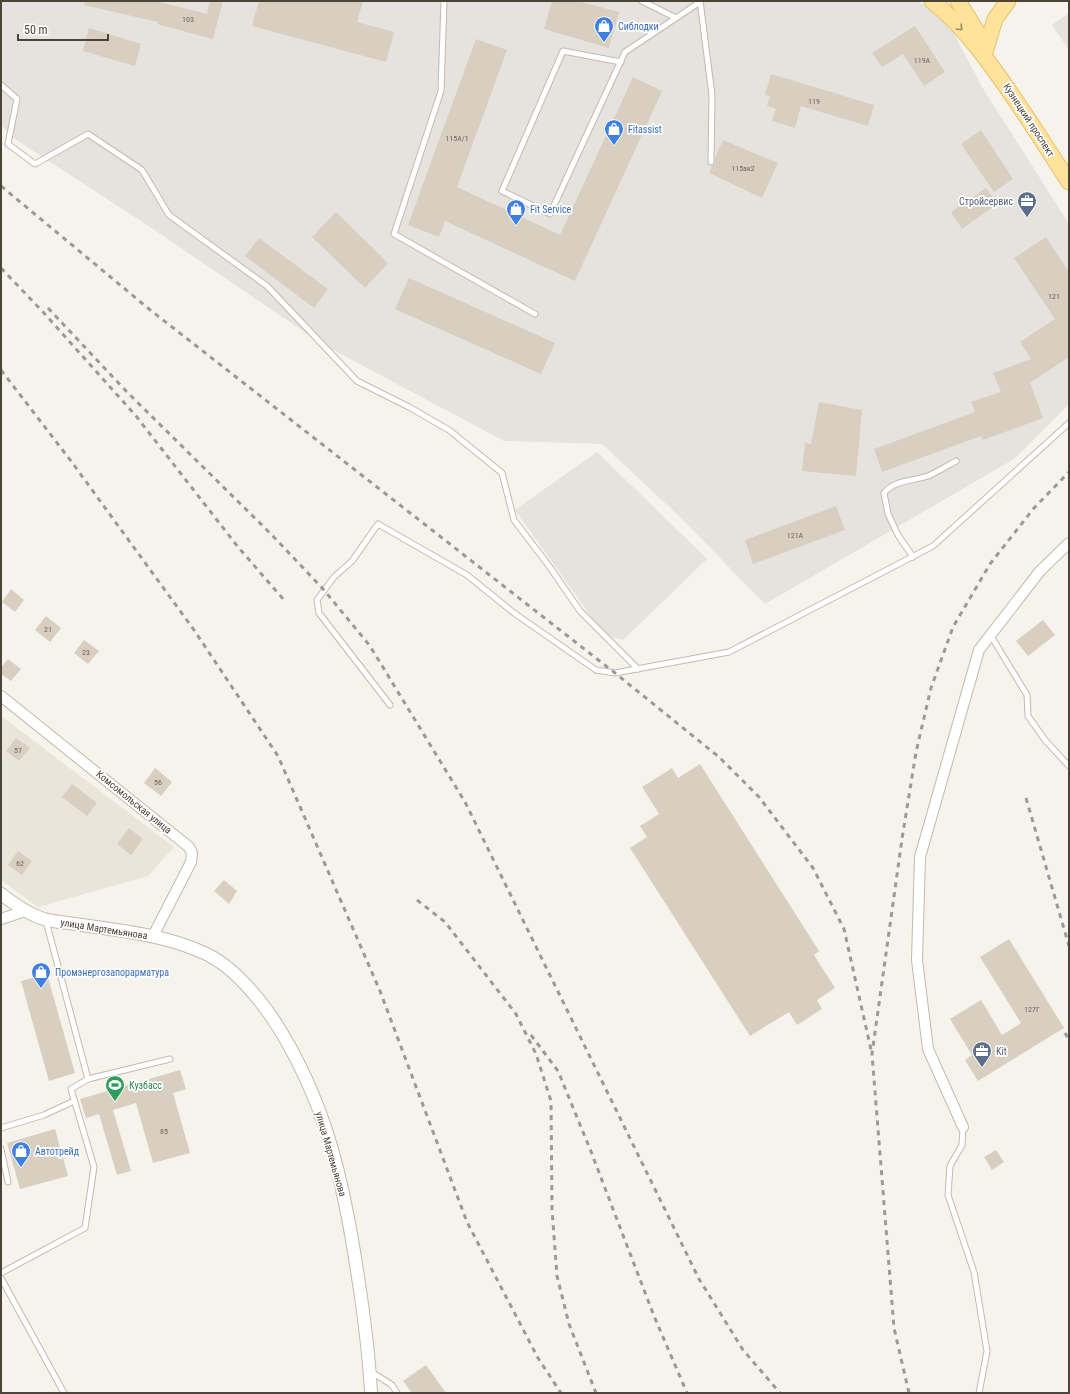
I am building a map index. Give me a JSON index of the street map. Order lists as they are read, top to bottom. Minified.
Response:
{"streets":{"main road":["Кузнецкий проспект"],"street":["Комсомольская улица","улица Мартемьянова"]},"crossings":[["Комсомольская улица","улица Мартемьянова"]],"places":{"shop":["Сиблодки","Fitassist","Fit Service","Промэнергозапорарматура","Автотрейд"],"office":["Стройсервис","Kit"],"sports":["Кузбасс"]},"house_numbers":["103","119А","119","115А/1","115ак2","121","121А","21","23","57","56","62","127Г","85"],"scale_bar":"50 m"}
